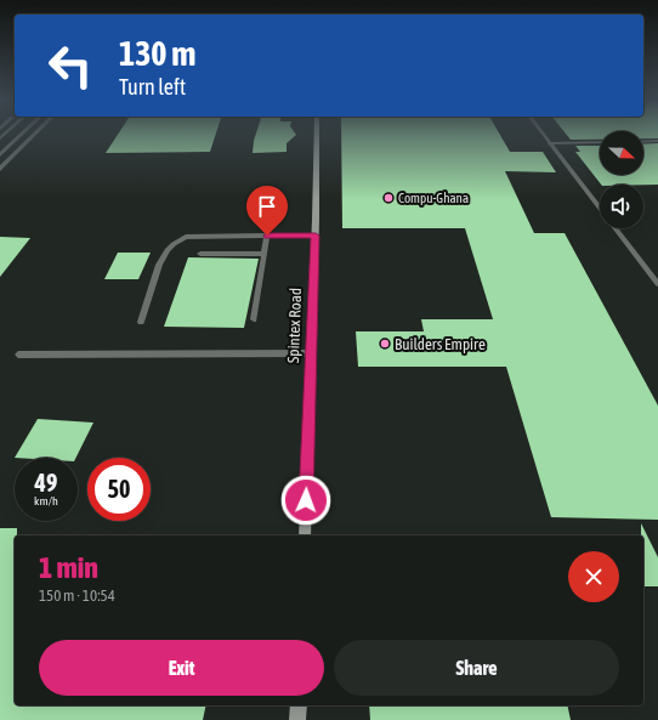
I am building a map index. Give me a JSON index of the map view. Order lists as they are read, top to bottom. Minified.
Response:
{"streets":{"main road":["Spintex Road"]},"places":["Compu-Ghana","Builders Empire"],"north":"right","page":{"turn":["130 m","Turn left"],"speed":"49 km/h","limit":"50","heading":["1 min","150 m · 10:54"],"buttons":["Exit","Share"]}}
